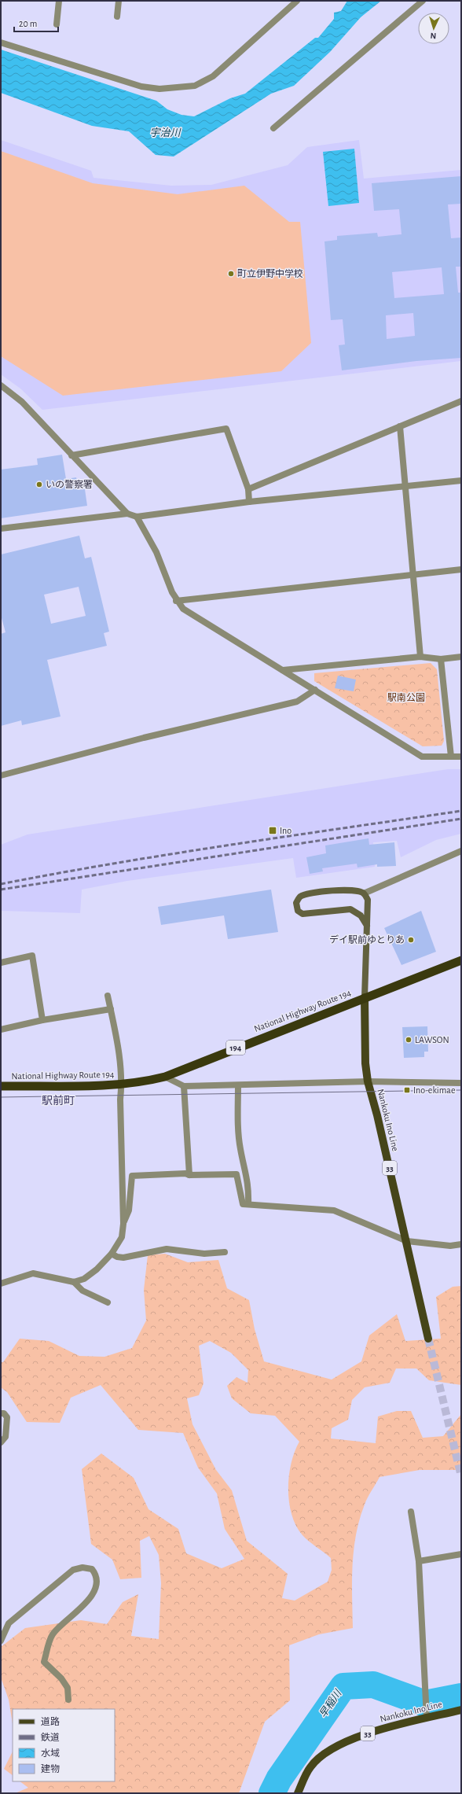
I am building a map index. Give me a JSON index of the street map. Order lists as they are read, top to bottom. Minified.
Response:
{"streets":{"highway":["National Highway Route 194","194"],"main road":["Nankoku Ino Line","33"]},"crossings":[["National Highway Route 194","Nankoku Ino Line"]],"districts":["駅前町"],"water":["宇治川","早稲川"],"parks":["駅南公園"],"places":{"other":["町立伊野中学校","いの警察署","デイ駅前ゆとりあ","LAWSON"],"transit":["Ino","Ino-ekimae"]},"legend":["道路","鉄道","水域","建物"],"scale_bar":"20 m","north":"bottom"}
